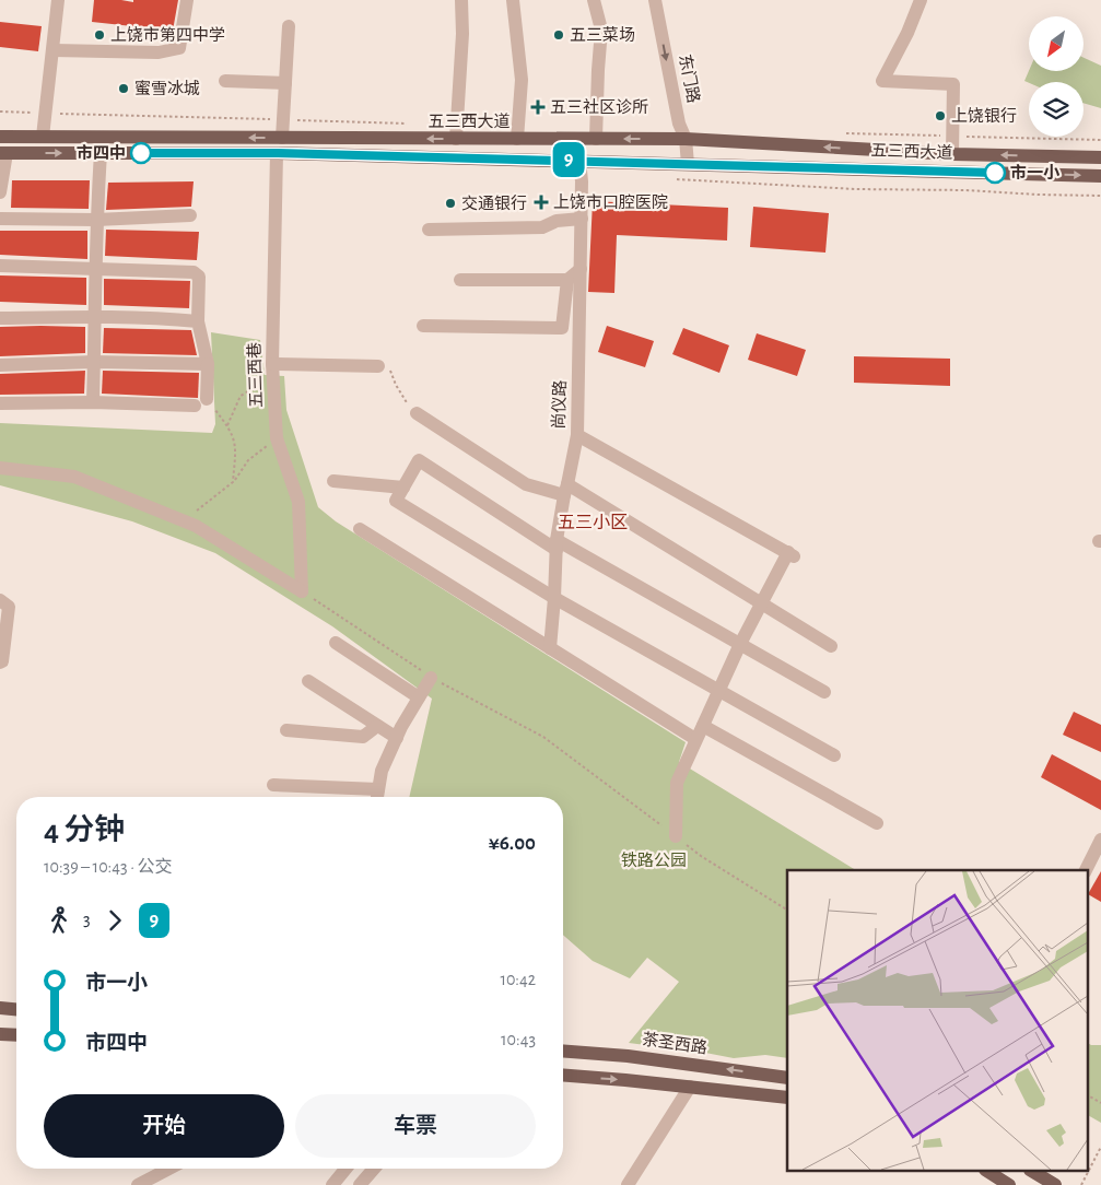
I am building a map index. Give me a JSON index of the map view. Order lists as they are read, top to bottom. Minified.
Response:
{"streets":{"main road":["五三西大道","茶圣西路"],"street":["东门路","五三西巷","尚仪路"]},"crossings":[["东门路","五三西大道"],["五三西大道","五三西巷"],["五三西大道","尚仪路"]],"districts":["五三小区"],"parks":["铁路公园"],"places":{"other":["上饶市第四中学","五三菜场","蜜雪冰城","上饶银行","市四中","市一小","交通银行"],"health":["五三社区诊所","上饶市口腔医院"]},"lines":["bus line 9"],"north":"bottom left","page":{"on_map":"9","heading":["4 分钟","10:39 – 10:43 · 公交","¥6.00"],"legs":["3","9"],"list":[{"name":"市一小","value":"10:42"},{"name":"市四中","value":"10:43"}],"buttons":["开始","车票"]}}
